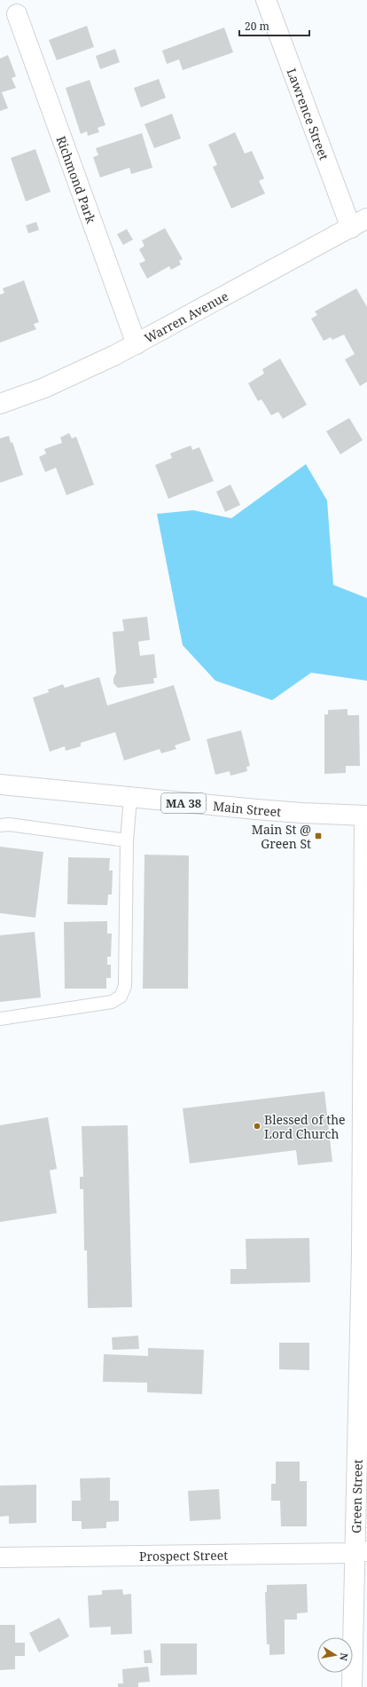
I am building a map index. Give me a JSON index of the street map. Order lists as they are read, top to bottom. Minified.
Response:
{"streets":{"street":["Lawrence Street","Richmond Park","Warren Avenue","MA 38","Main Street","Green Street","Prospect Street"]},"crossings":[["Lawrence Street","Warren Avenue"],["Richmond Park","Warren Avenue"],["Main Street","Green Street"],["Green Street","Prospect Street"]],"places":{"transit":["Main St @ Green St"],"other":["Blessed of the Lord Church"]},"scale_bar":"20 m","north":"right"}
